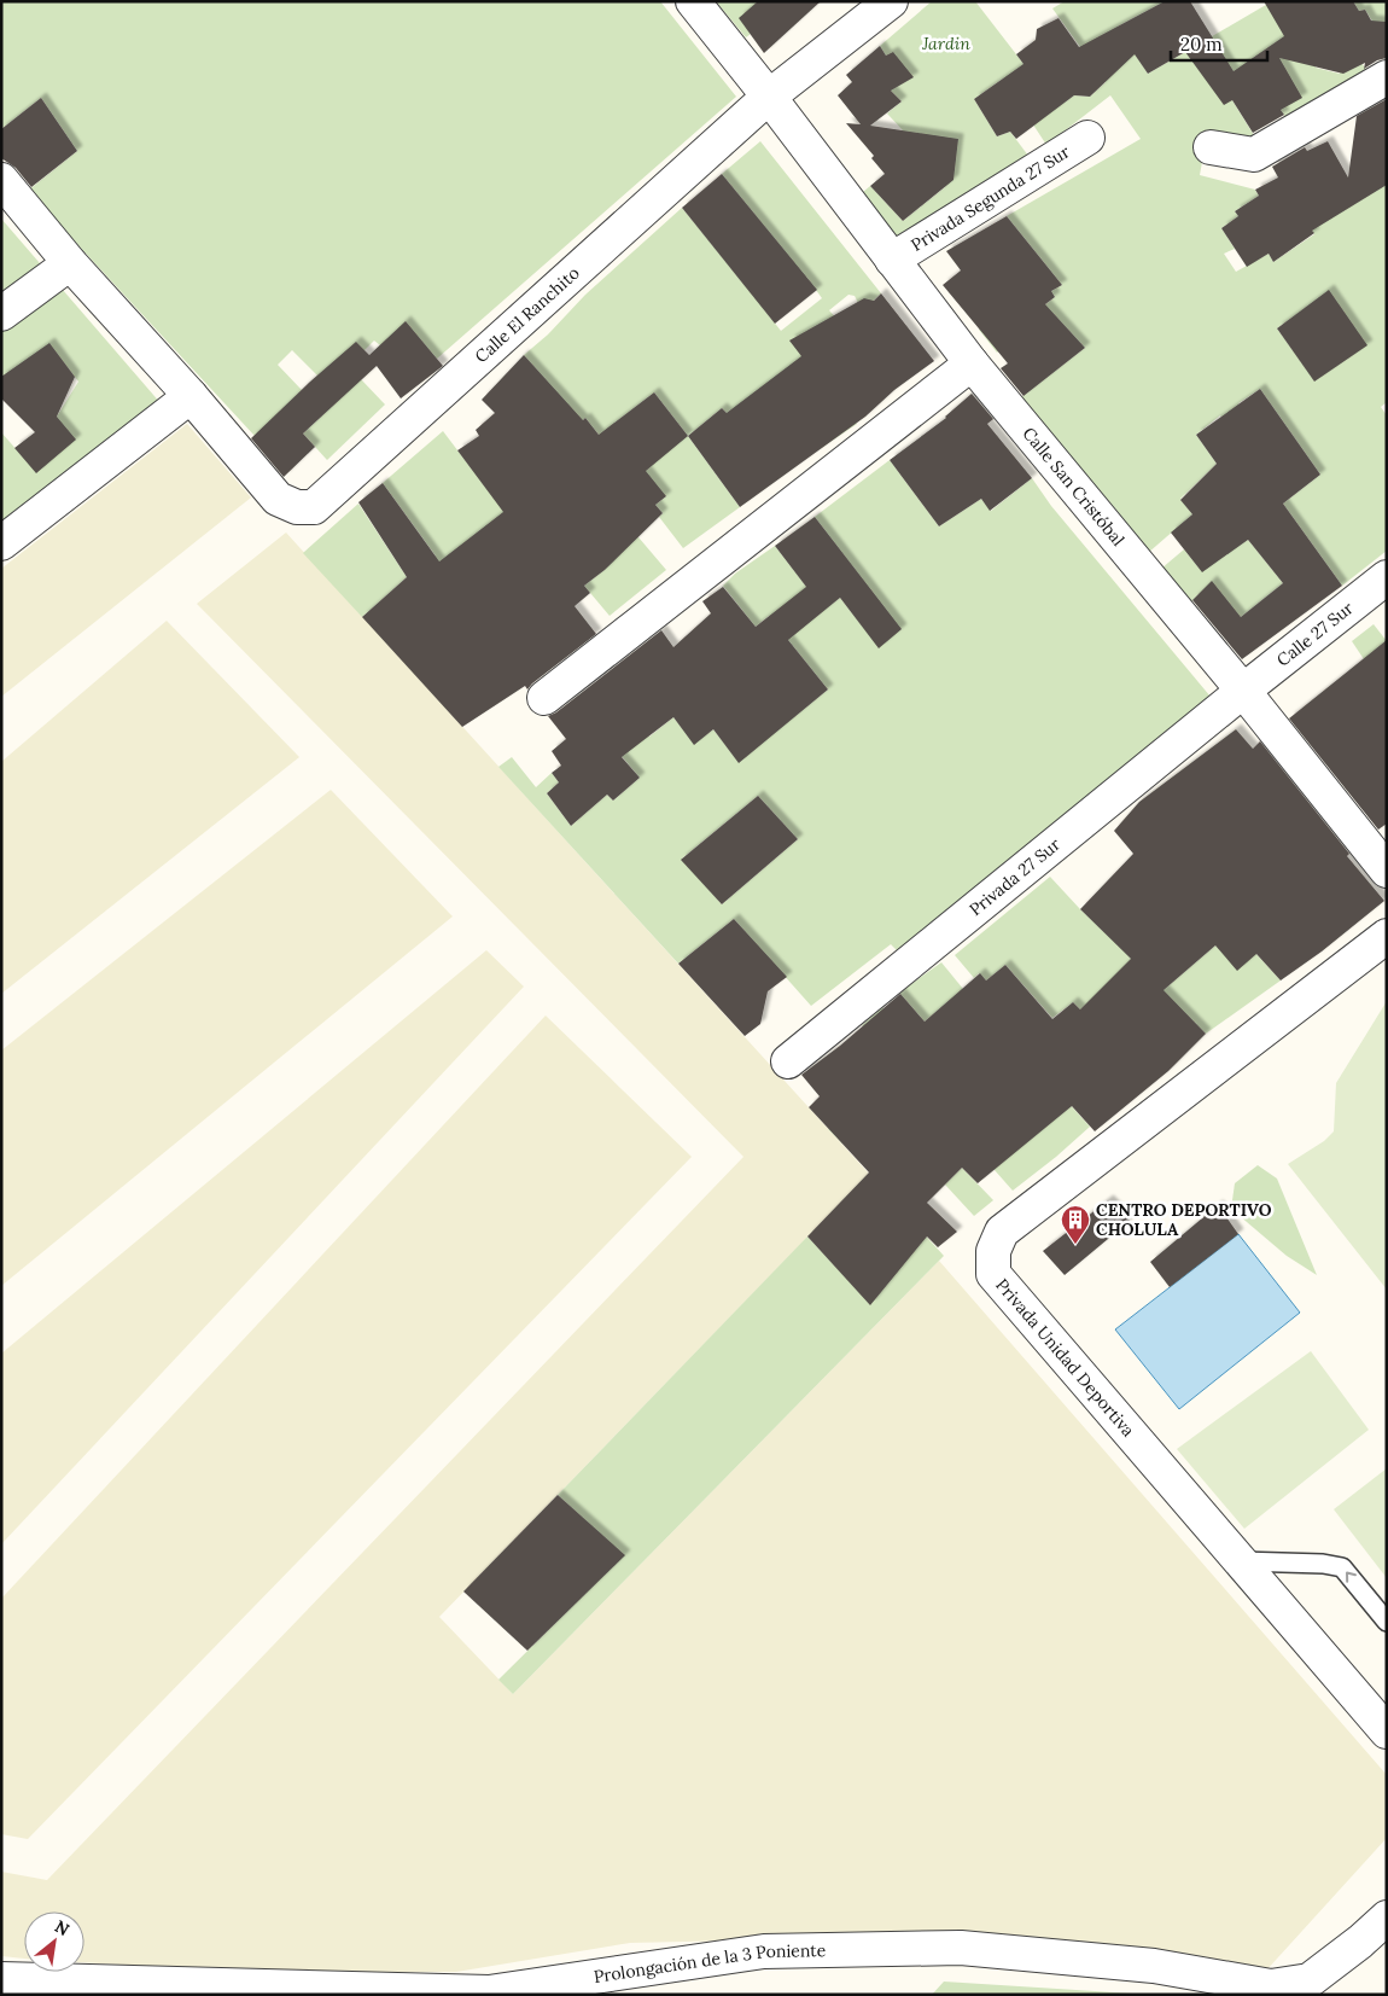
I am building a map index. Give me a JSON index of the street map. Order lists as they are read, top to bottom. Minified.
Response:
{"streets":{"street":["Privada Segunda 27 Sur","Calle El Ranchito","Calle San Cristóbal","Calle 27 Sur","Privada 27 Sur","Privada Unidad Deportiva","Prolongación de la 3 Poniente"]},"crossings":[["Privada Segunda 27 Sur","Calle San Cristóbal"],["Calle El Ranchito","Calle San Cristóbal"],["Calle San Cristóbal","Calle 27 Sur"],["Calle San Cristóbal","Privada 27 Sur"],["Calle 27 Sur","Privada 27 Sur"]],"parks":["Jardin"],"places":{"building":["CENTRO DEPORTIVO CHOLULA"]},"scale_bar":"20 m","north":"top right"}
